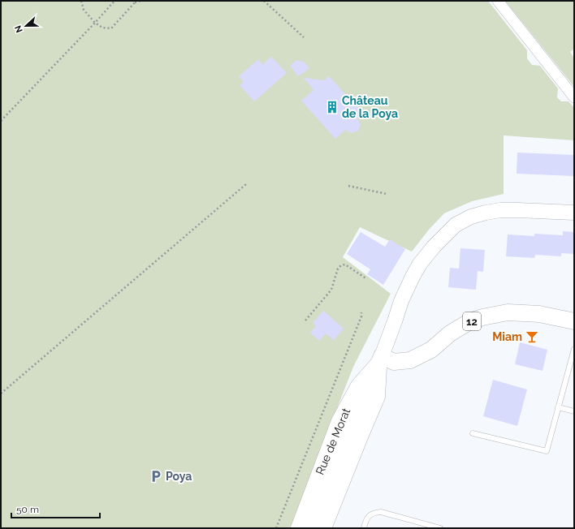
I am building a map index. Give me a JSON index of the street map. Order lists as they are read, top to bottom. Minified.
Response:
{"streets":{"main road":["12","Rue de Morat"]},"crossings":[["12","Rue de Morat"]],"places":{"building":["Château de la Poya"],"bar":["Miam"],"parking":["Poya"]},"scale_bar":"50 m","north":"left"}
